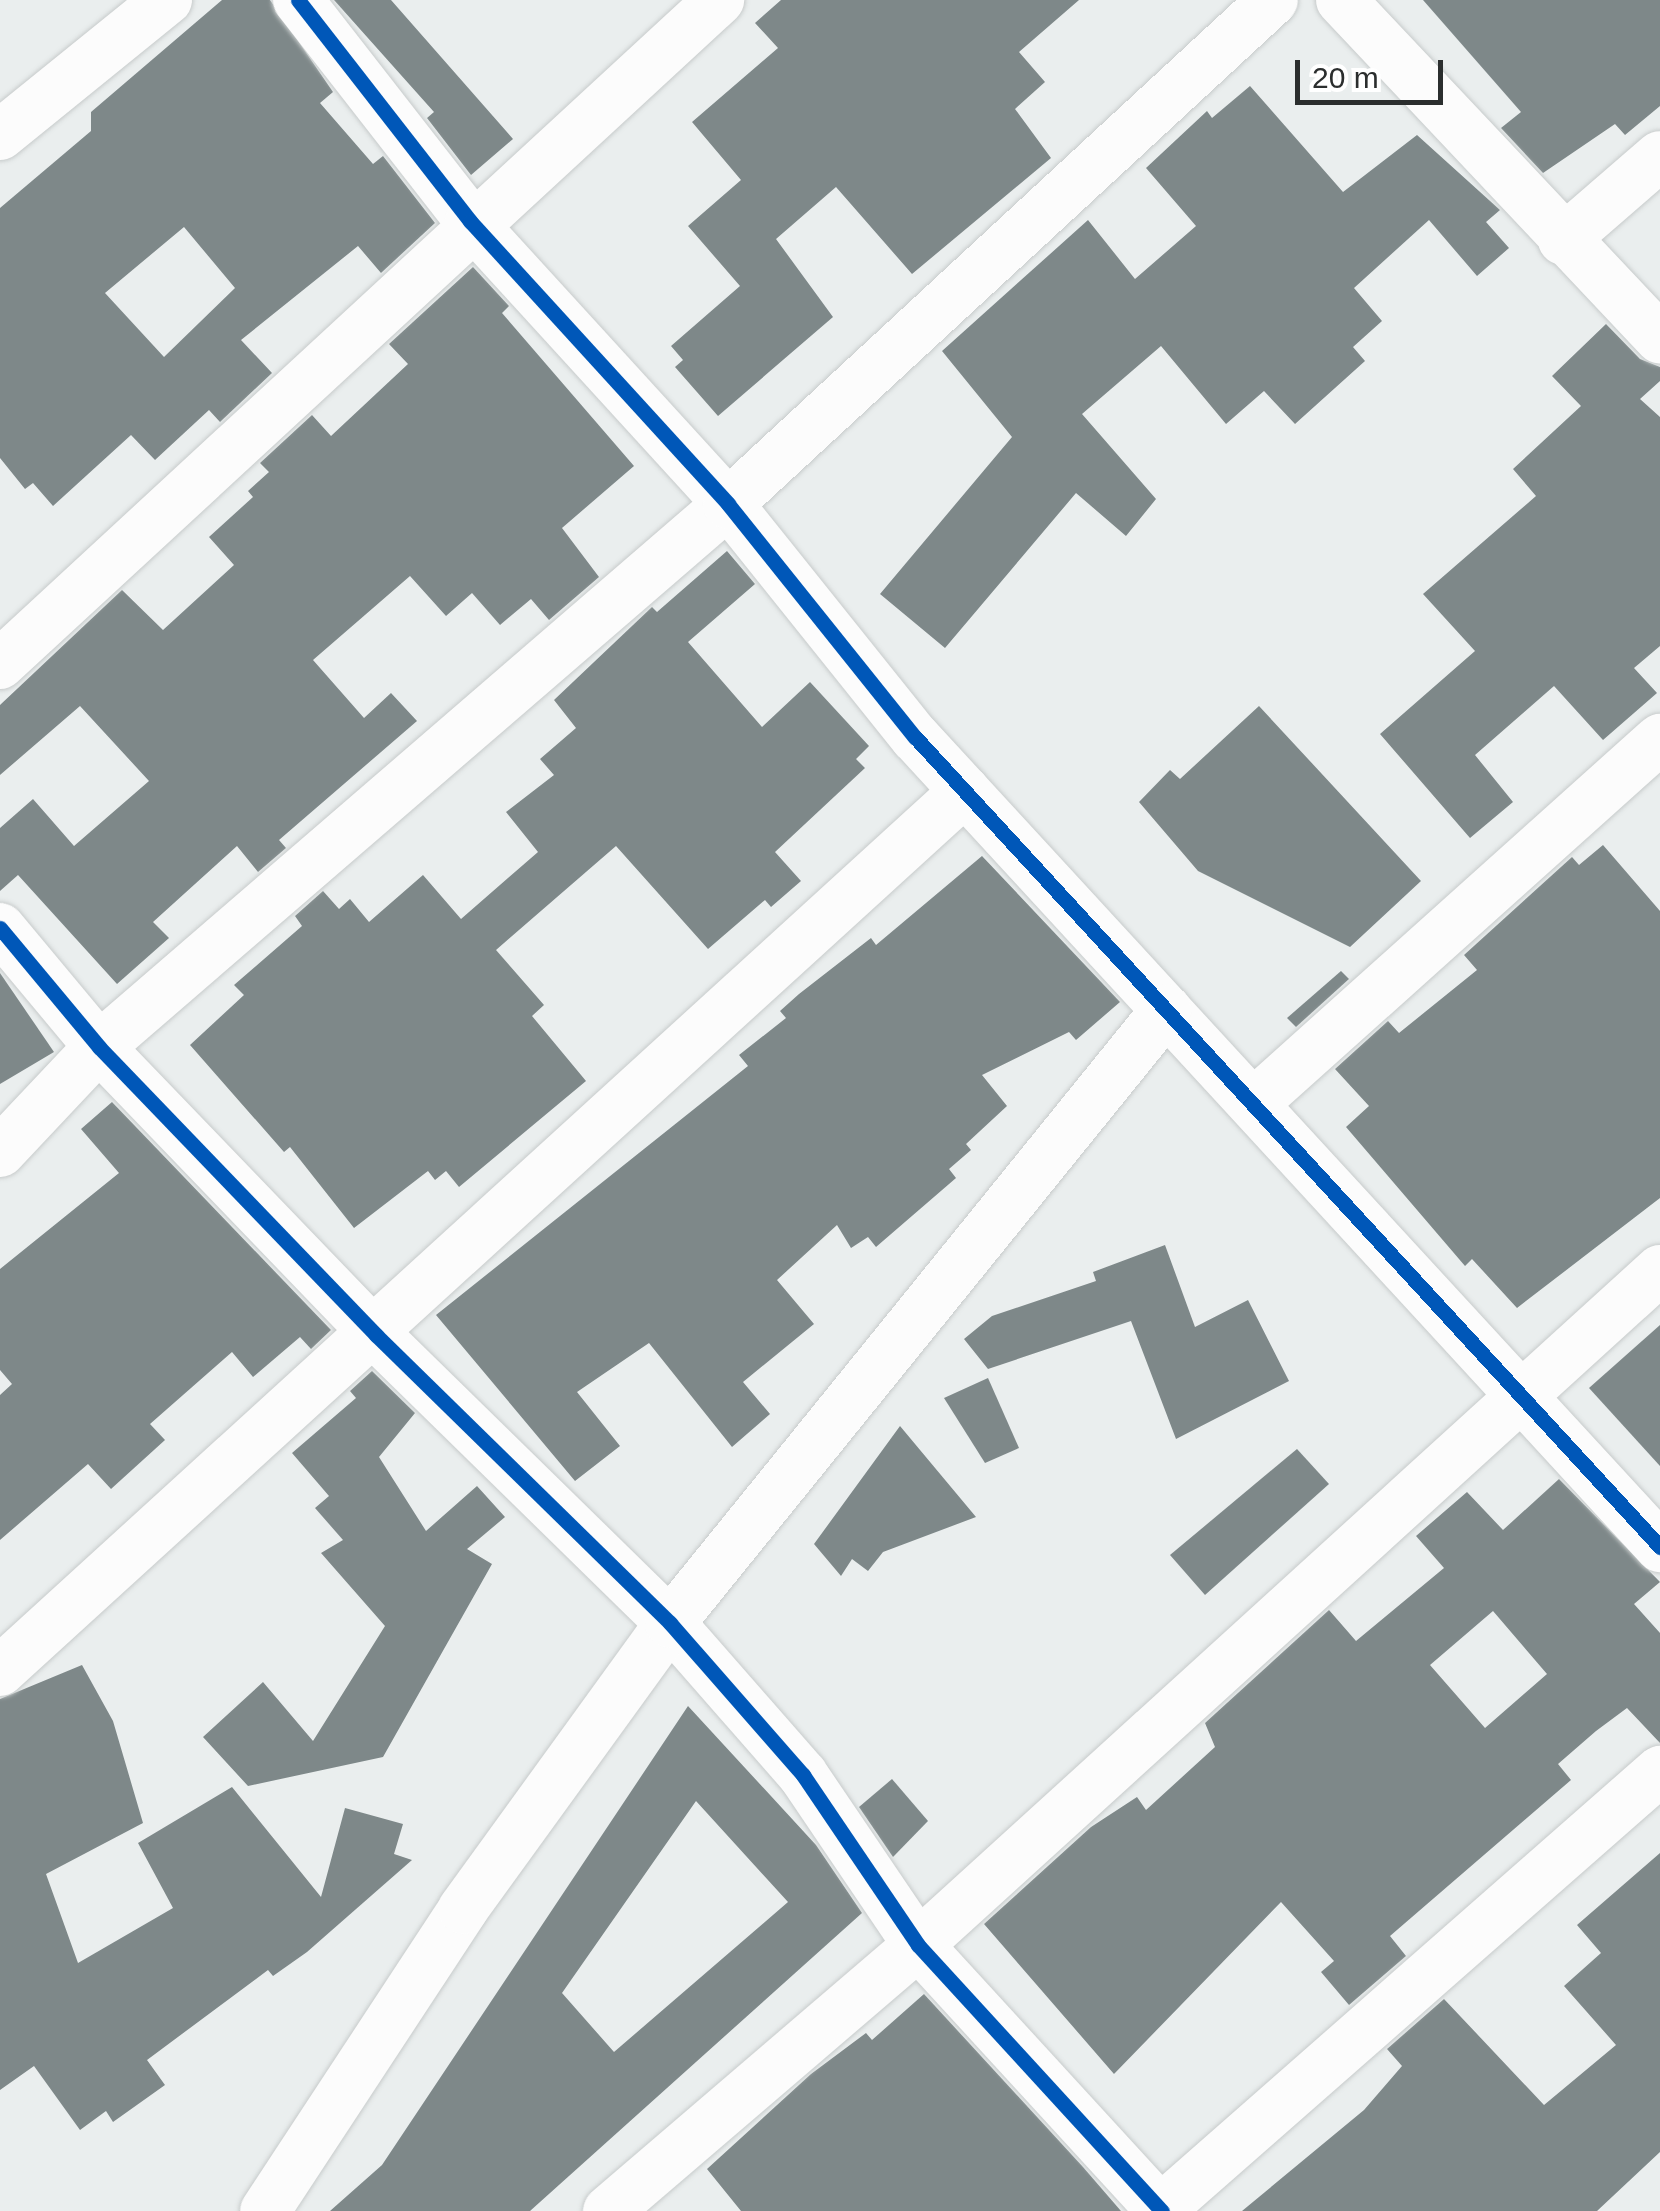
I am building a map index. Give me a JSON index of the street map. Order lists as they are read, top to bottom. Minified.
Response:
{"scale_bar":"20 m"}
